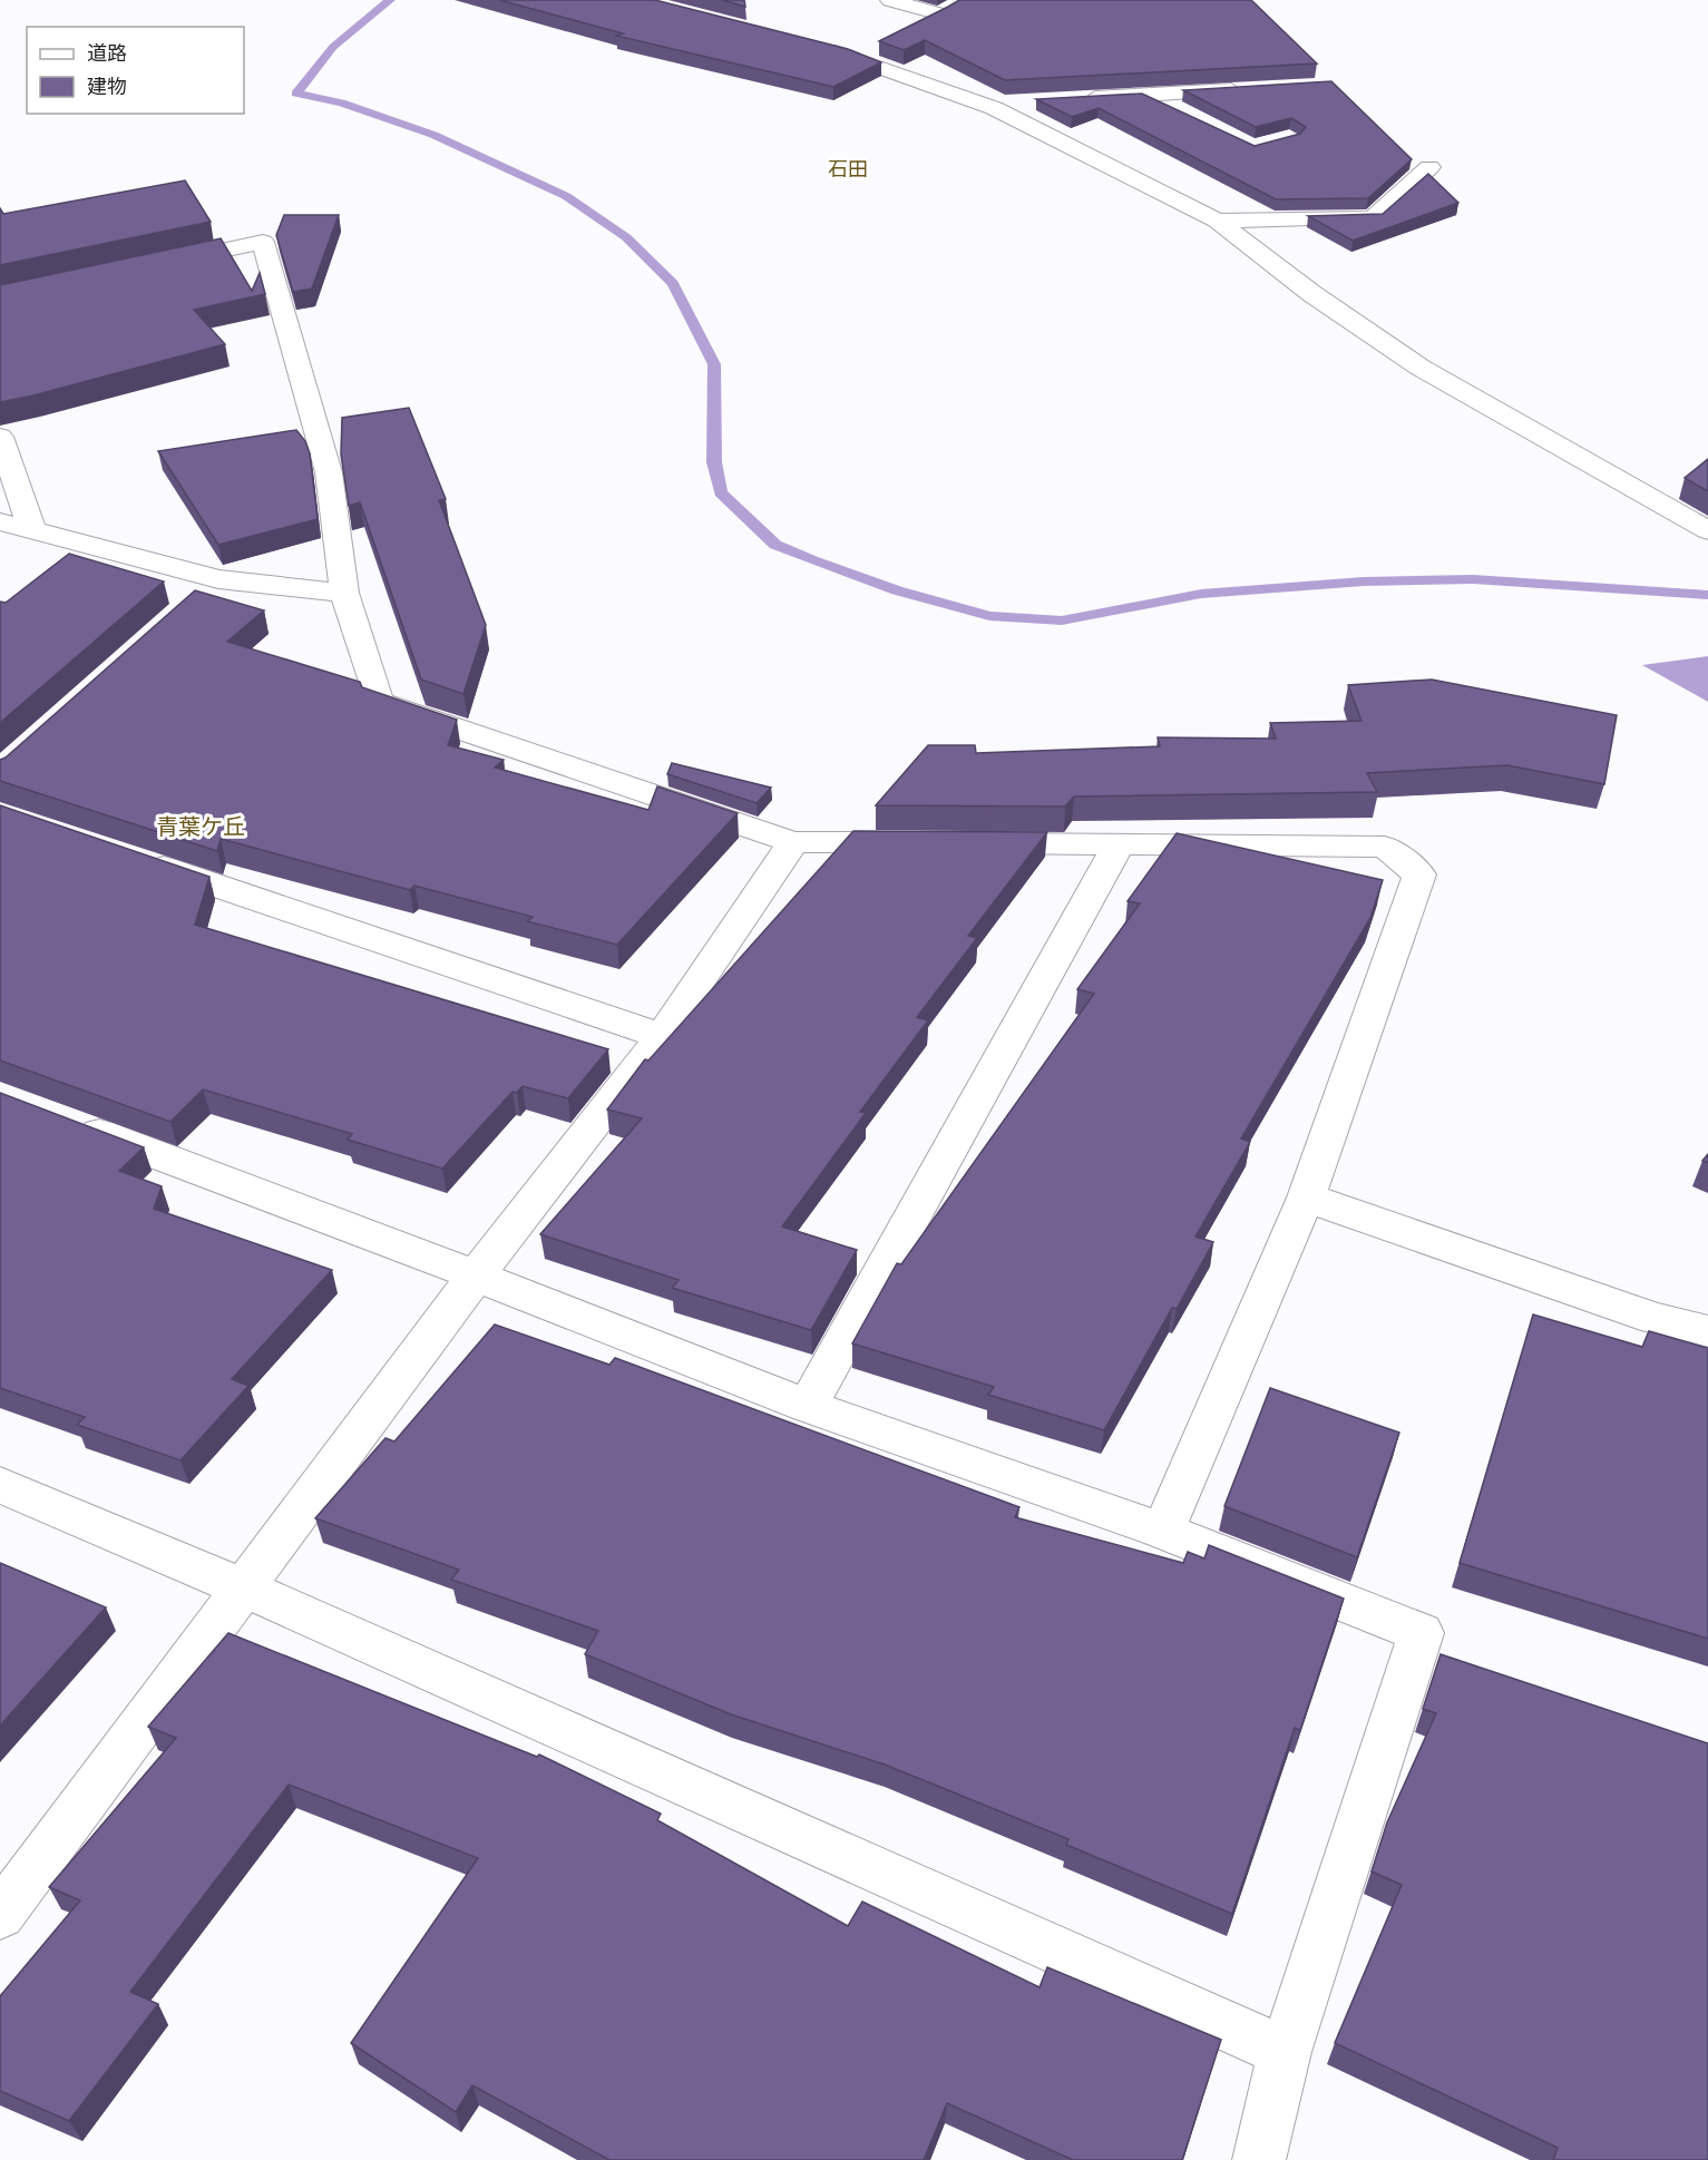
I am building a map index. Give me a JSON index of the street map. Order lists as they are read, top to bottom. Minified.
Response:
{"districts":["石田","青葉ケ丘"],"legend":["道路","建物"]}
